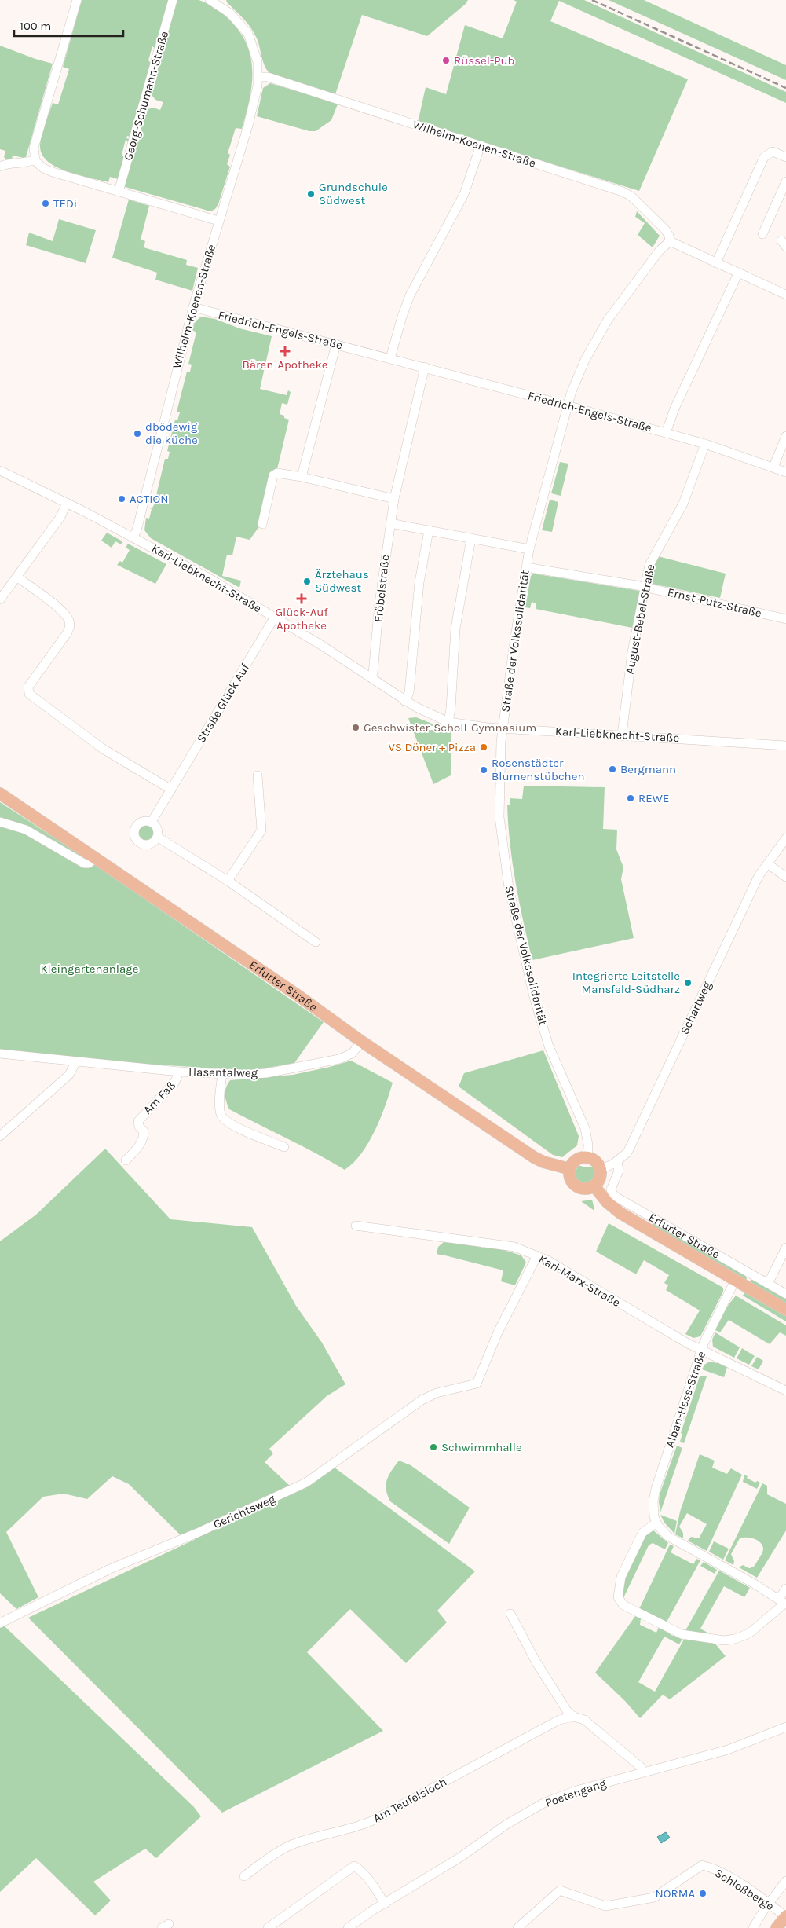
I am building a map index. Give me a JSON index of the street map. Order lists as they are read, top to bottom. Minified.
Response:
{"streets":{"main road":["Erfurter Straße"],"street":["Georg-Schumann-Straße","Wilhelm-Koenen-Straße","Friedrich-Engels-Straße","Karl-Liebknecht-Straße","Fröbelstraße","Ernst-Putz-Straße","August-Bebel-Straße","Straße der Volkssolidarität","Straße Glück Auf","Schartweg","Hasentalweg","Am Faß","Karl-Marx-Straße","Alban-Hess-Straße","Gerichtsweg","Poetengang","Am Teufelsloch","Schloßberge"]},"crossings":[["Wilhelm-Koenen-Straße","Friedrich-Engels-Straße"],["Wilhelm-Koenen-Straße","Karl-Liebknecht-Straße"],["Wilhelm-Koenen-Straße","Straße der Volkssolidarität"],["Friedrich-Engels-Straße","Fröbelstraße"],["Friedrich-Engels-Straße","August-Bebel-Straße"],["Friedrich-Engels-Straße","Straße der Volkssolidarität"],["Karl-Liebknecht-Straße","Fröbelstraße"],["Karl-Liebknecht-Straße","August-Bebel-Straße"],["Karl-Liebknecht-Straße","Straße der Volkssolidarität"],["Karl-Liebknecht-Straße","Straße Glück Auf"],["Ernst-Putz-Straße","August-Bebel-Straße"],["Ernst-Putz-Straße","Straße der Volkssolidarität"],["Straße der Volkssolidarität","Erfurter Straße"],["Straße der Volkssolidarität","Schartweg"],["Erfurter Straße","Schartweg"],["Erfurter Straße","Hasentalweg"],["Erfurter Straße","Alban-Hess-Straße"],["Hasentalweg","Am Faß"],["Karl-Marx-Straße","Alban-Hess-Straße"],["Karl-Marx-Straße","Gerichtsweg"]],"parks":["Kleingartenanlage"],"places":{"other":["Rüssel-Pub","Grundschule Südwest","TEDi","dbödewig die küche","ACTION","Ärztehaus Südwest","Geschwister-Scholl-Gymnasium","VS Döner + Pizza","Bergmann","Rosenstädter Blumenstübchen","REWE","Integrierte Leitstelle Mansfeld-Südharz","Schwimmhalle","NORMA"],"health":["Bären-Apotheke","Glück-Auf Apotheke"]},"scale_bar":"100 m"}
